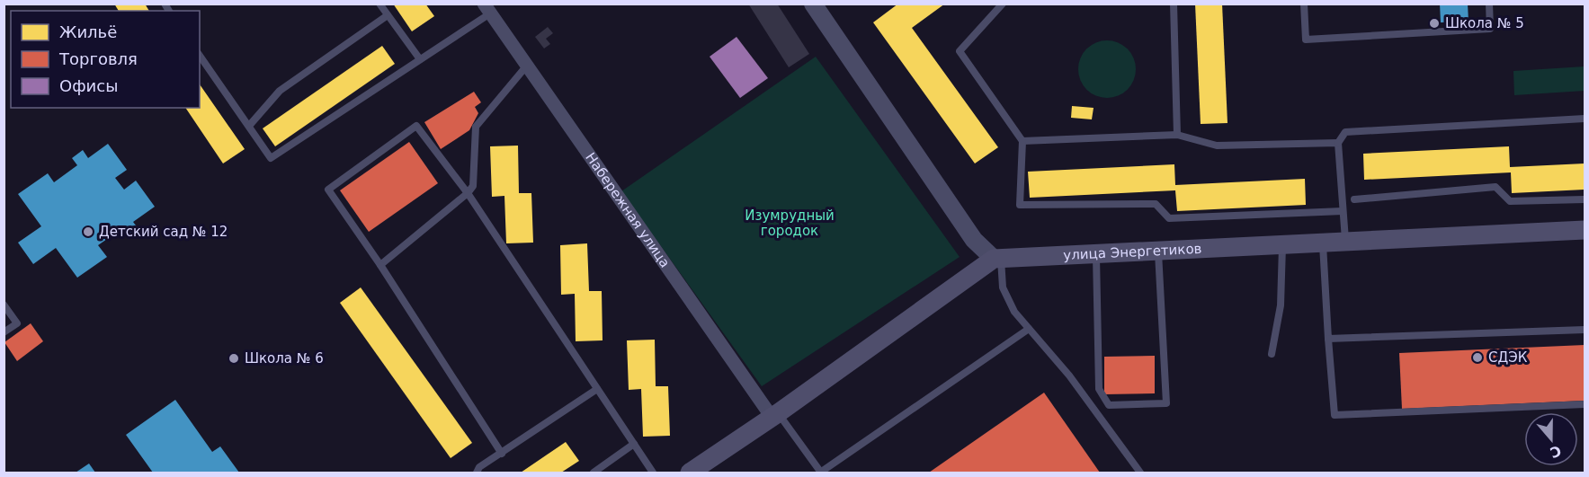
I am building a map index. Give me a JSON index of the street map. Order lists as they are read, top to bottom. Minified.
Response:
{"streets":{"main road":["улица Энергетиков"],"street":["Набережная улица"]},"parks":["Изумрудный городок"],"places":["Школа № 5","Детский сад № 12","СДЭК","Школа № 6"],"legend":["Жильё","Торговля","Офисы"],"north":"bottom"}
